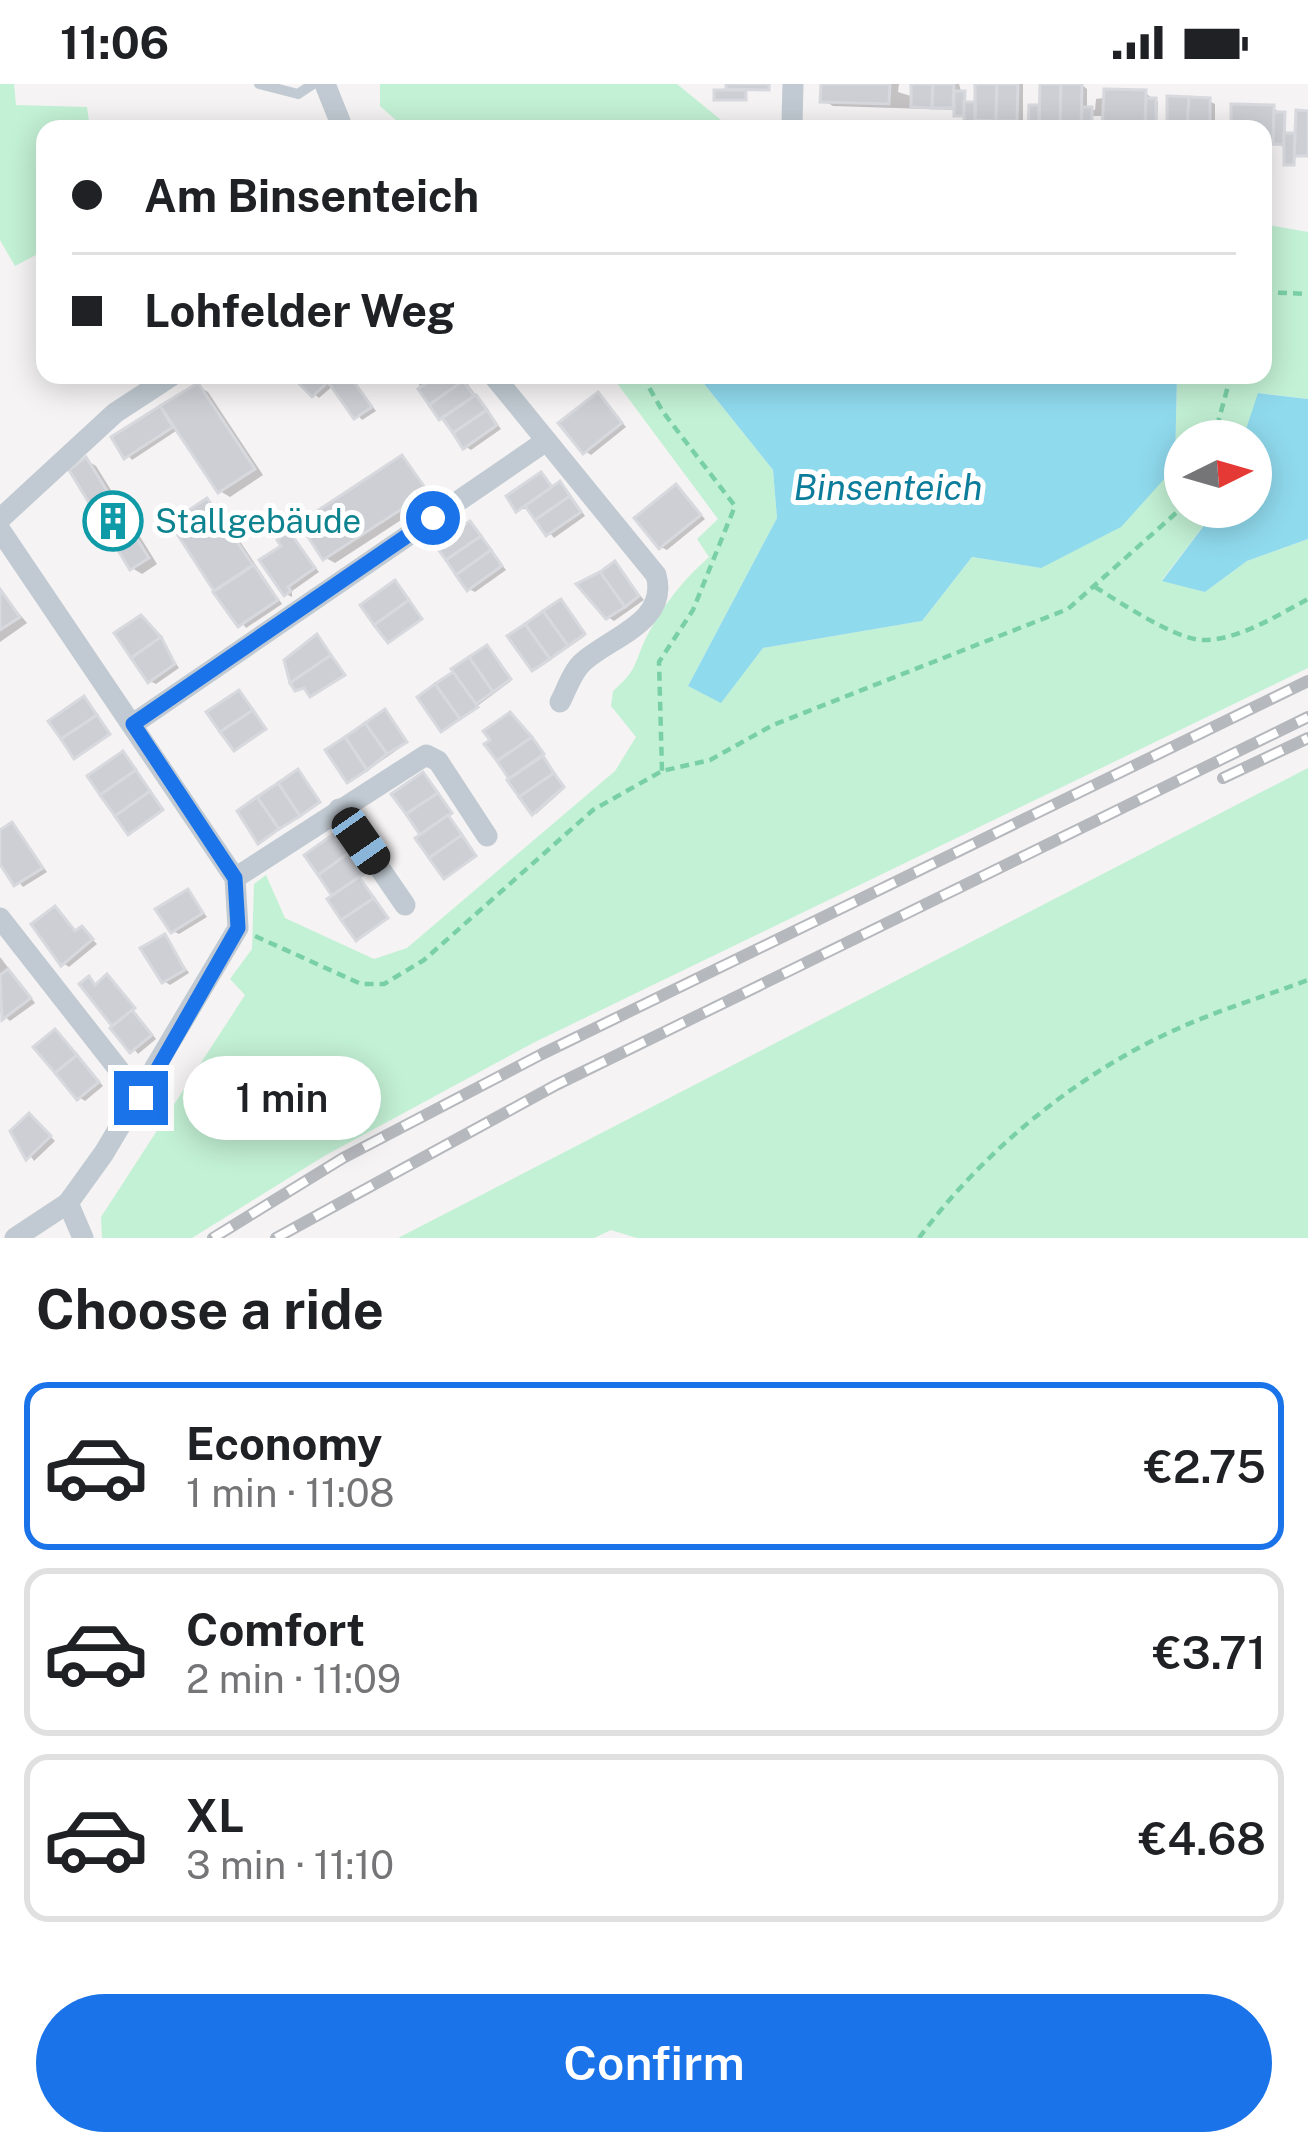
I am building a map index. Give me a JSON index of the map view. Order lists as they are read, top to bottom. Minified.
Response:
{"water":["Binsenteich"],"places":{"building":["Stallgebäude"]},"north":"right","page":{"status":"11:06","banner":["Am Binsenteich","Lohfelder Weg"],"bubble":"1 min","heading":"Choose a ride","list":[{"name":"Economy","note":"1 min · 11:08","value":"€2.75"},{"name":"Comfort","note":"2 min · 11:09","value":"€3.71"},{"name":"XL","note":"3 min · 11:10","value":"€4.68"}],"buttons":"Confirm"}}
